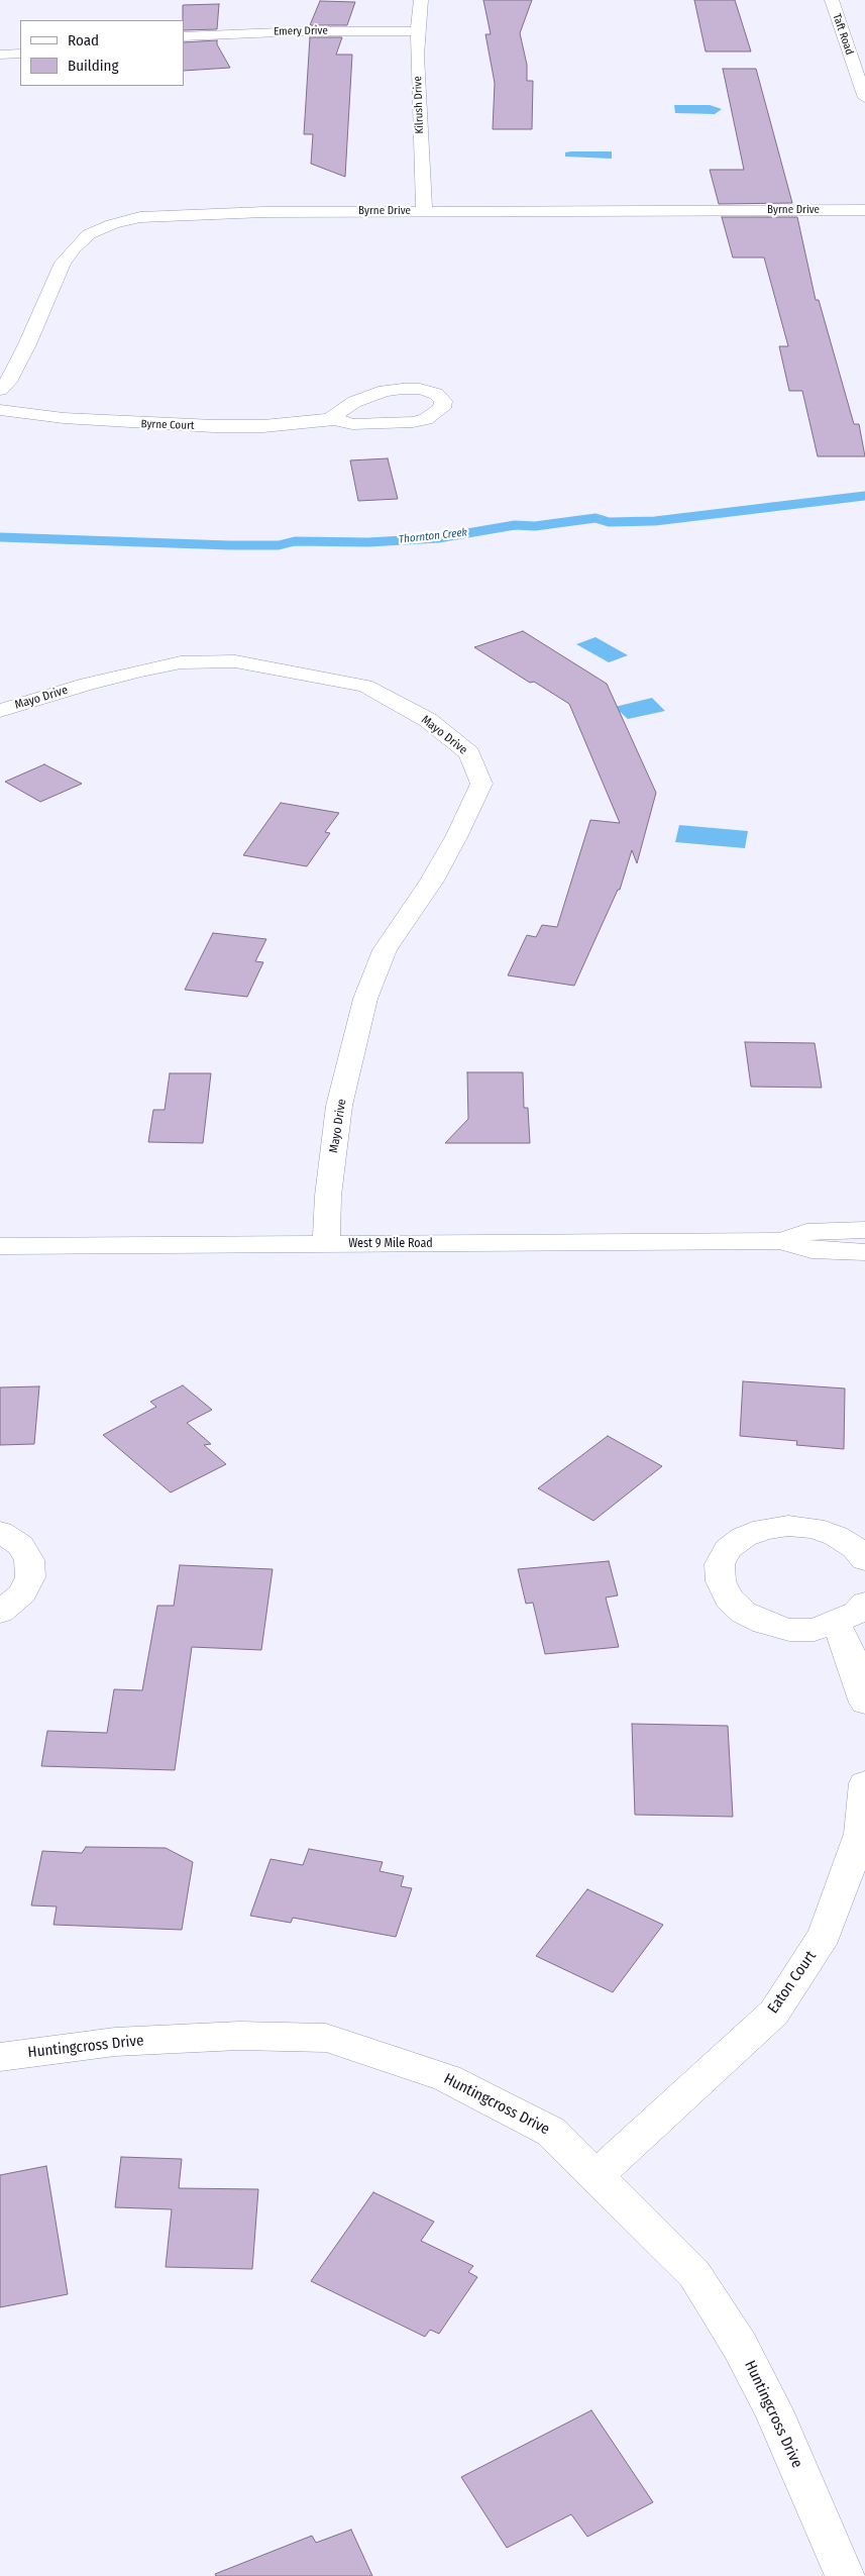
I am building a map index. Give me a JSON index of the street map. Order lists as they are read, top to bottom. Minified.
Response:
{"streets":{"street":["Emery Drive","Taft Road","Kilrush Drive","Byrne Drive","Byrne Court","Mayo Drive","West 9 Mile Road","Eaton Court","Huntingcross Drive"]},"crossings":[["Emery Drive","Kilrush Drive"],["Kilrush Drive","Byrne Drive"],["Mayo Drive","West 9 Mile Road"],["Eaton Court","Huntingcross Drive"]],"water":["Thornton Creek"],"legend":["Road","Building"]}
